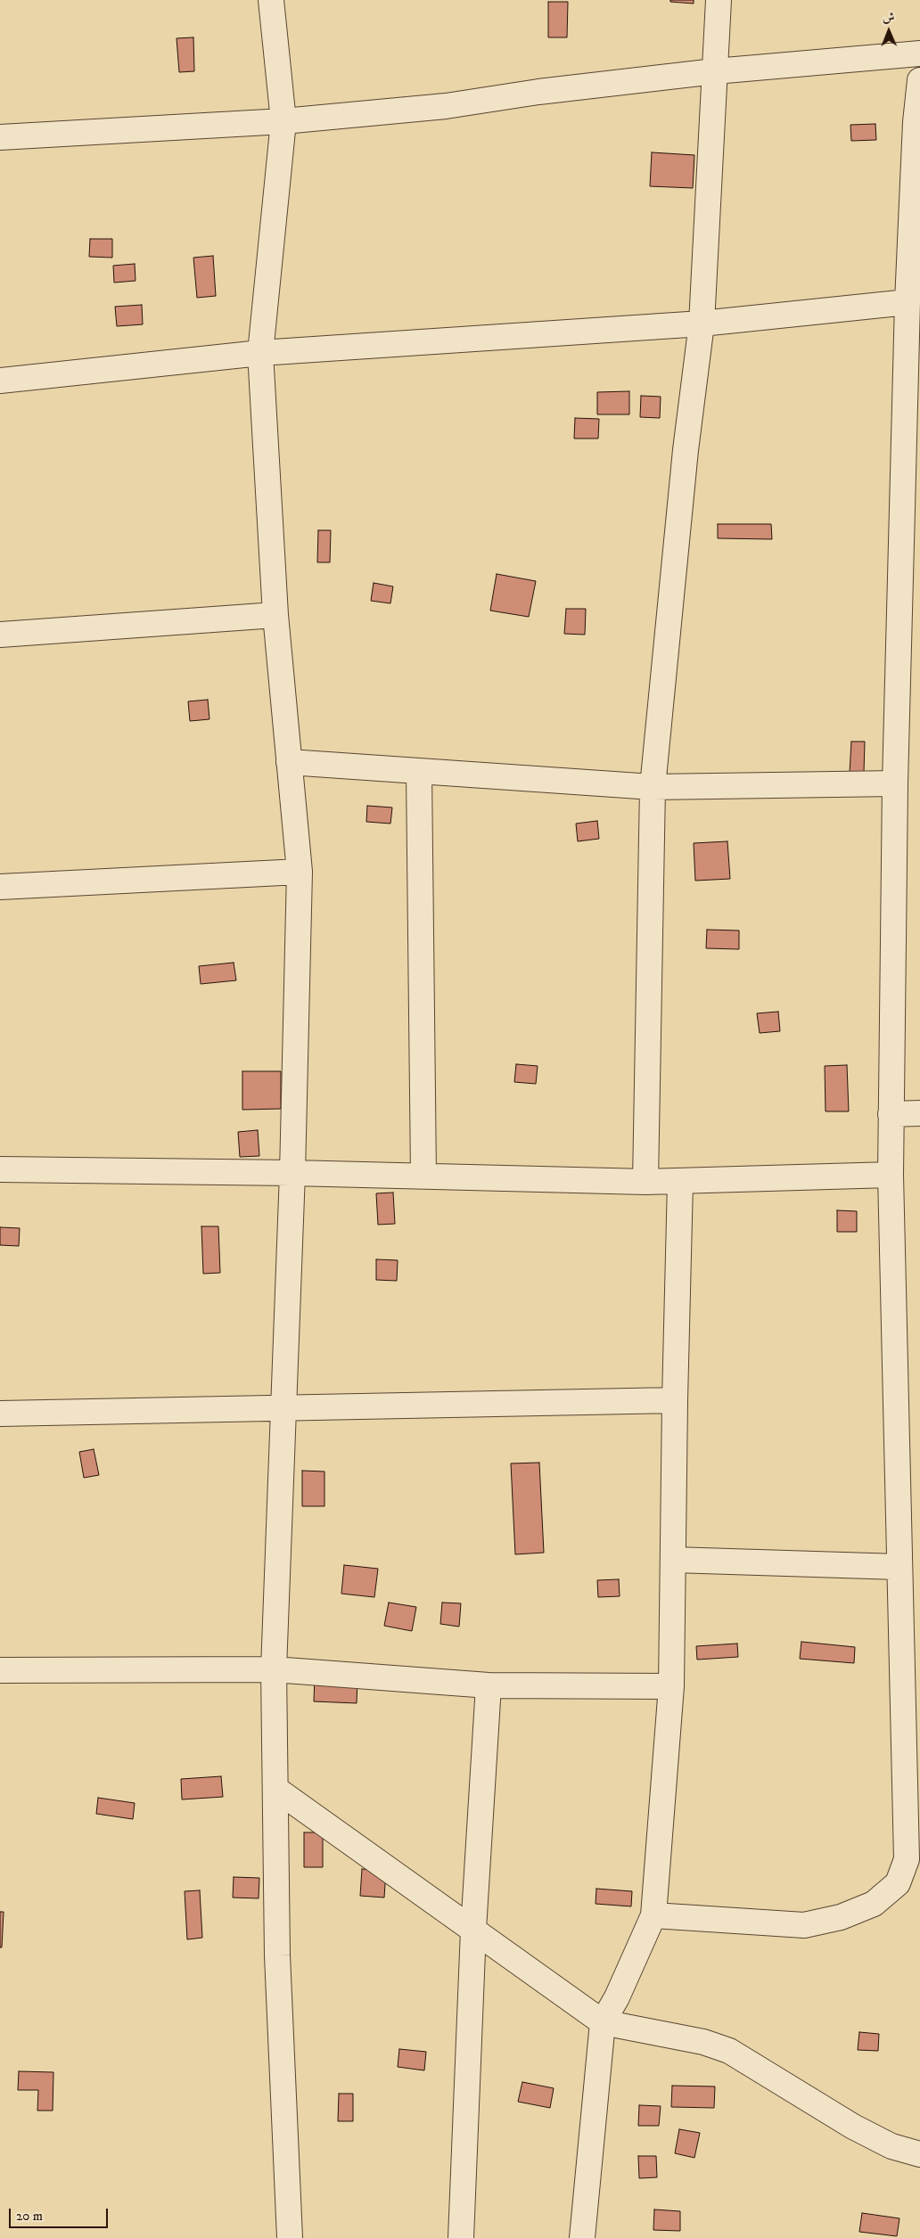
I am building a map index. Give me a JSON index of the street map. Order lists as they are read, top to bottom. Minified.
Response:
{"scale_bar":"20 m","north":"top"}
